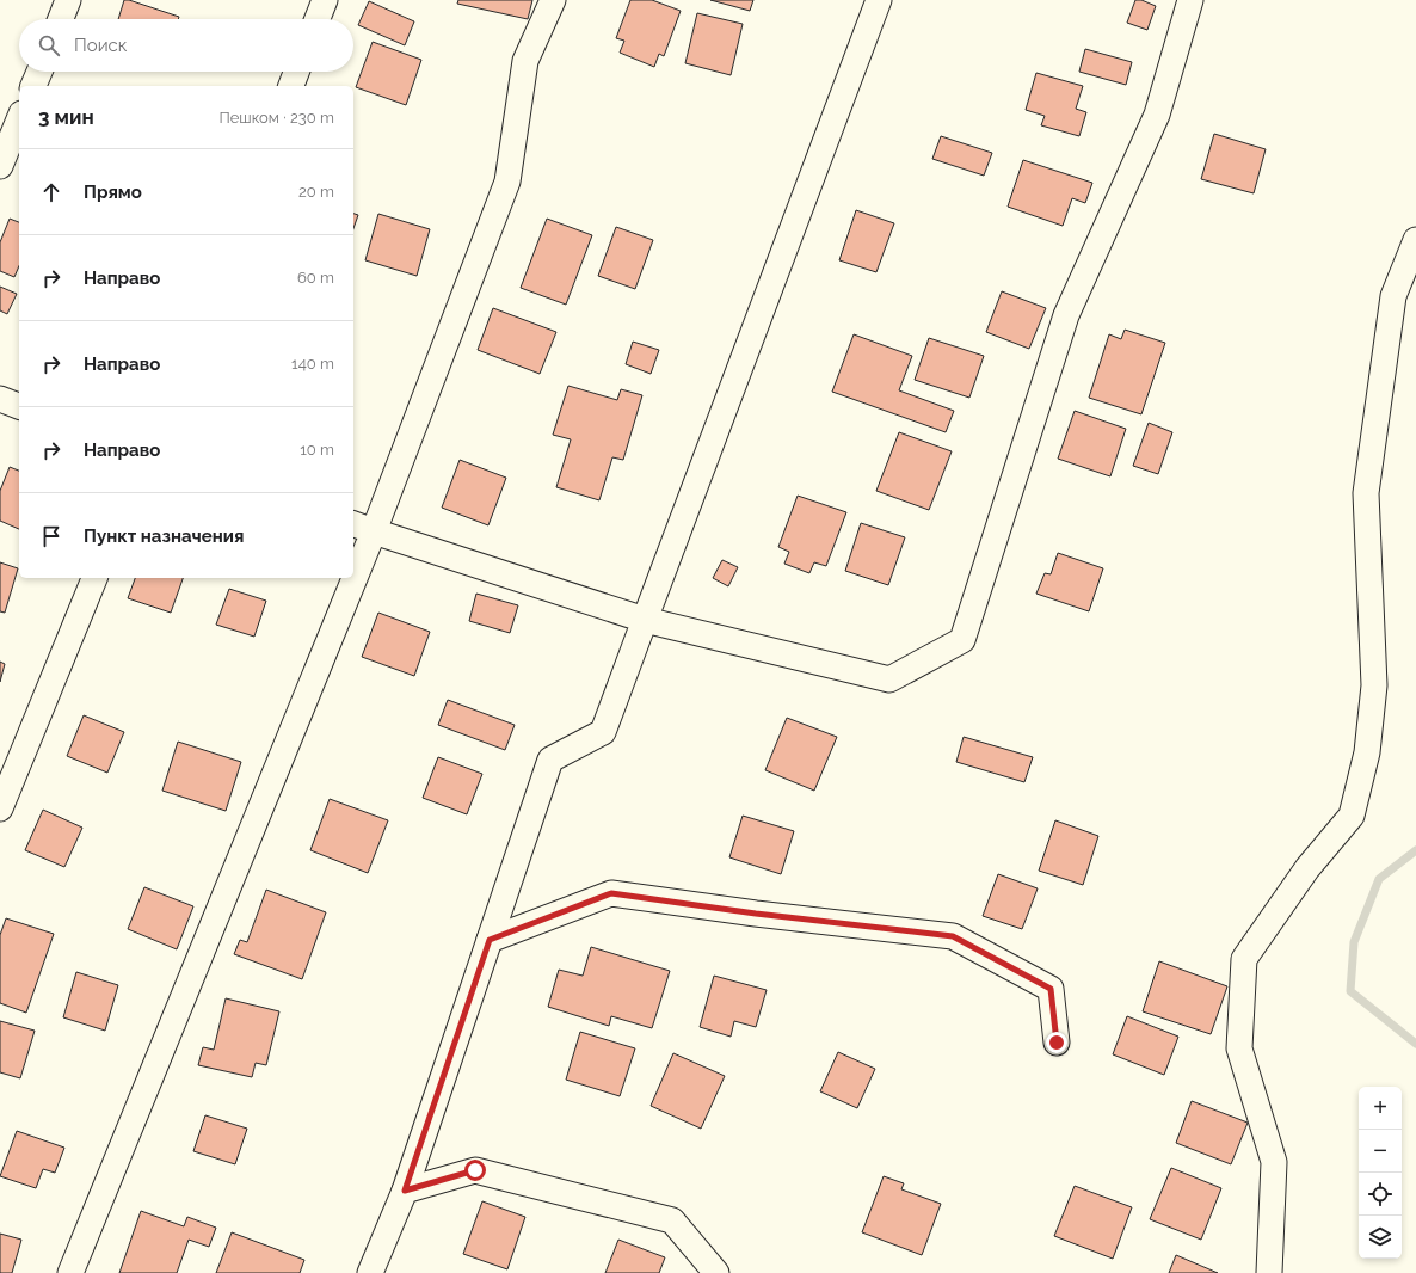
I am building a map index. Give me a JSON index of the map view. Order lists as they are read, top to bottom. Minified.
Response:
{"page":{"search":"Поиск","heading":["3 мин","Пешком · 230 m"],"list":[["Прямо","20 m"],["Направо","60 m"],["Направо","140 m"],["Направо","10 m"],"Пункт назначения"],"map_buttons":["+","−"]}}
